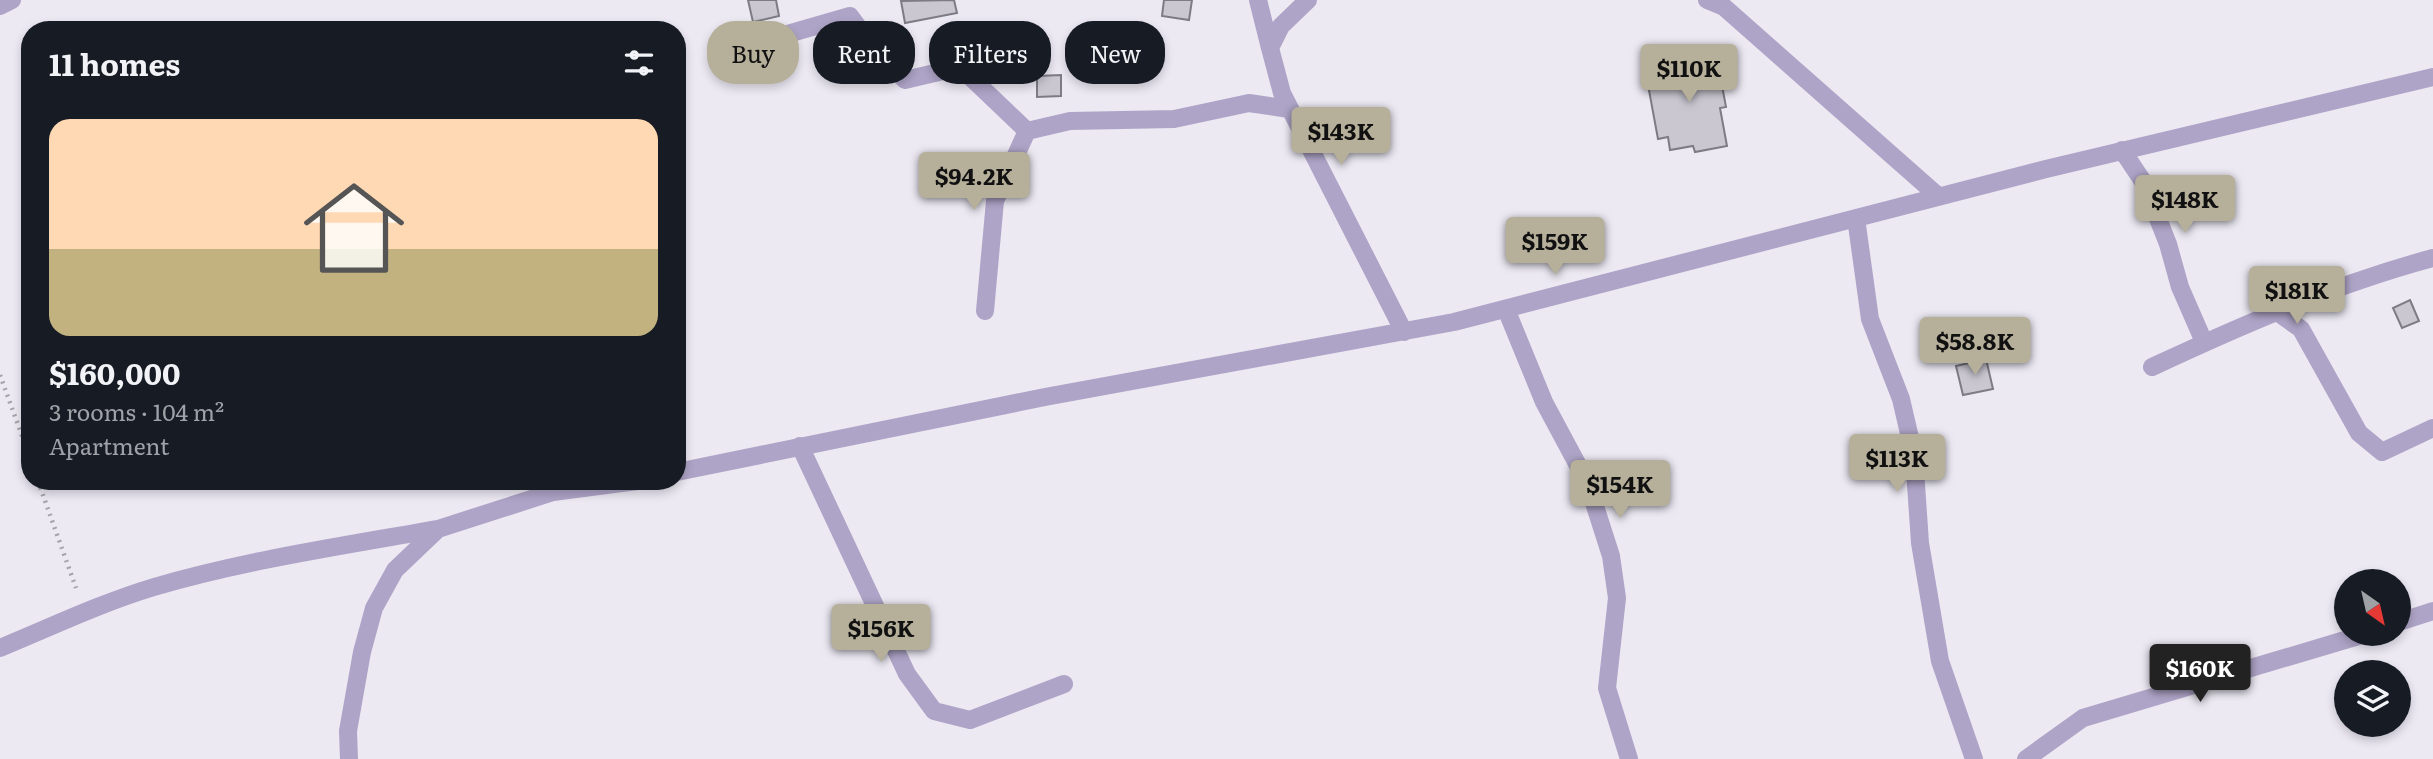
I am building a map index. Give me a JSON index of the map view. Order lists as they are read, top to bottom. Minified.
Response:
{"north":"bottom right","page":{"chip":["Buy","Rent","Filters","New"],"heading":"11 homes","price":["$110K","$143K","$94.2K","$148K","$159K","$181K","$58.8K","$113K","$154K","$156K","$160K"],"list":[{"name":"$160,000","note":"3 rooms · 104 m² · Apartment"}]}}
